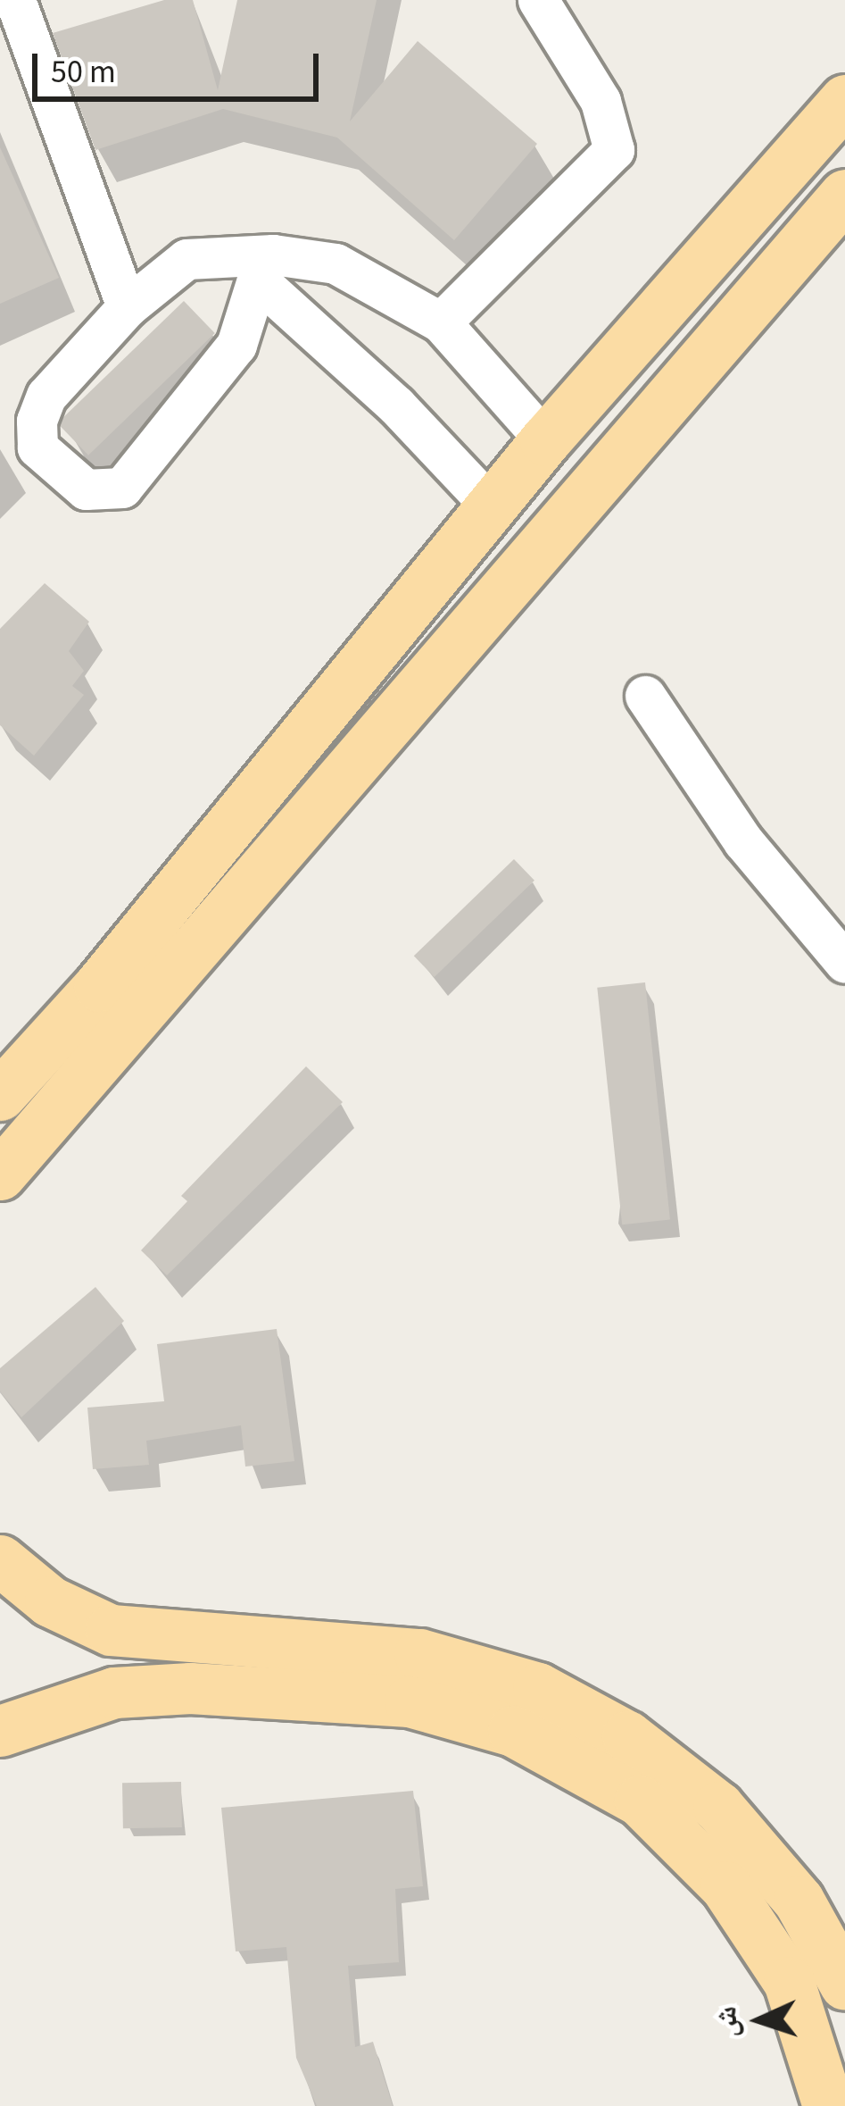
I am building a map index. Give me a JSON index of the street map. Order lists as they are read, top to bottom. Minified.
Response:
{"scale_bar":"50 m","north":"left"}
